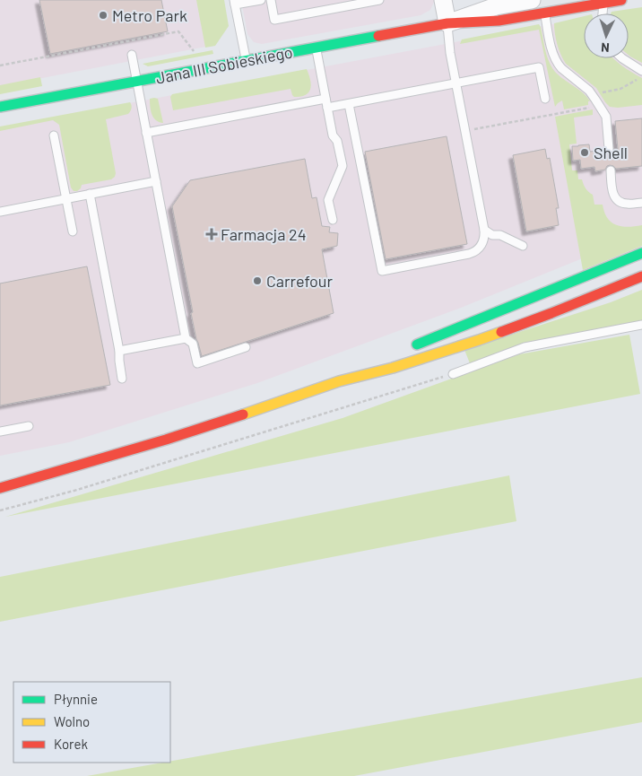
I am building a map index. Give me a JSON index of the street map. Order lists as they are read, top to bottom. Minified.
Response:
{"streets":{"main road":["Jana III Sobieskiego"]},"places":{"other":["Metro Park","Shell","Carrefour"],"health":["Farmacja 24"]},"legend":["Płynnie","Wolno","Korek"],"north":"bottom"}
